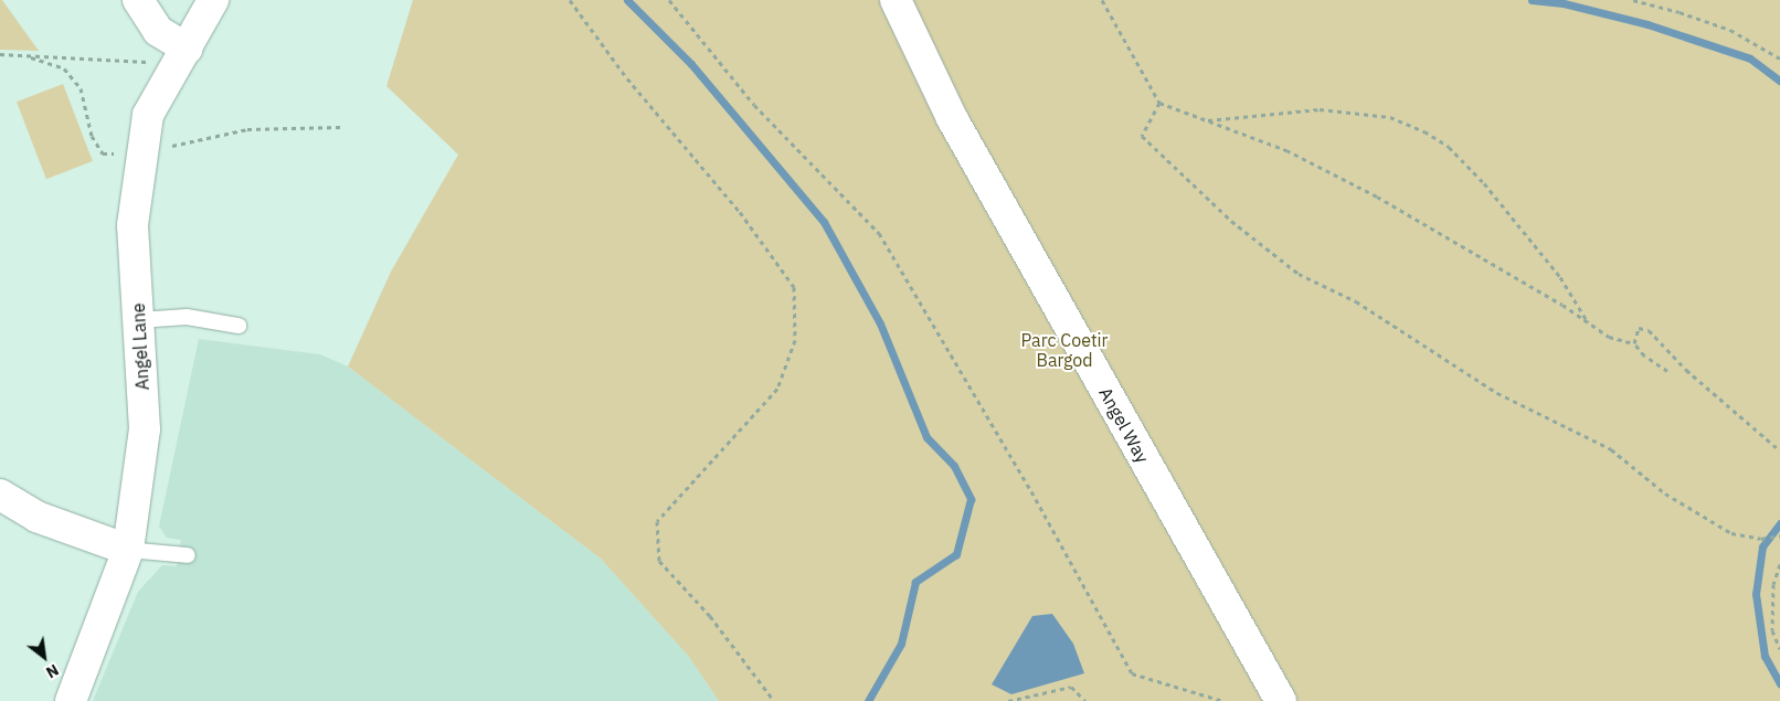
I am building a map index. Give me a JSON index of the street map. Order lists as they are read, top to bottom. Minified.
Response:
{"streets":{"street":["Angel Lane","Angel Way"]},"parks":["Parc Coetir Bargod"],"north":"bottom right"}
